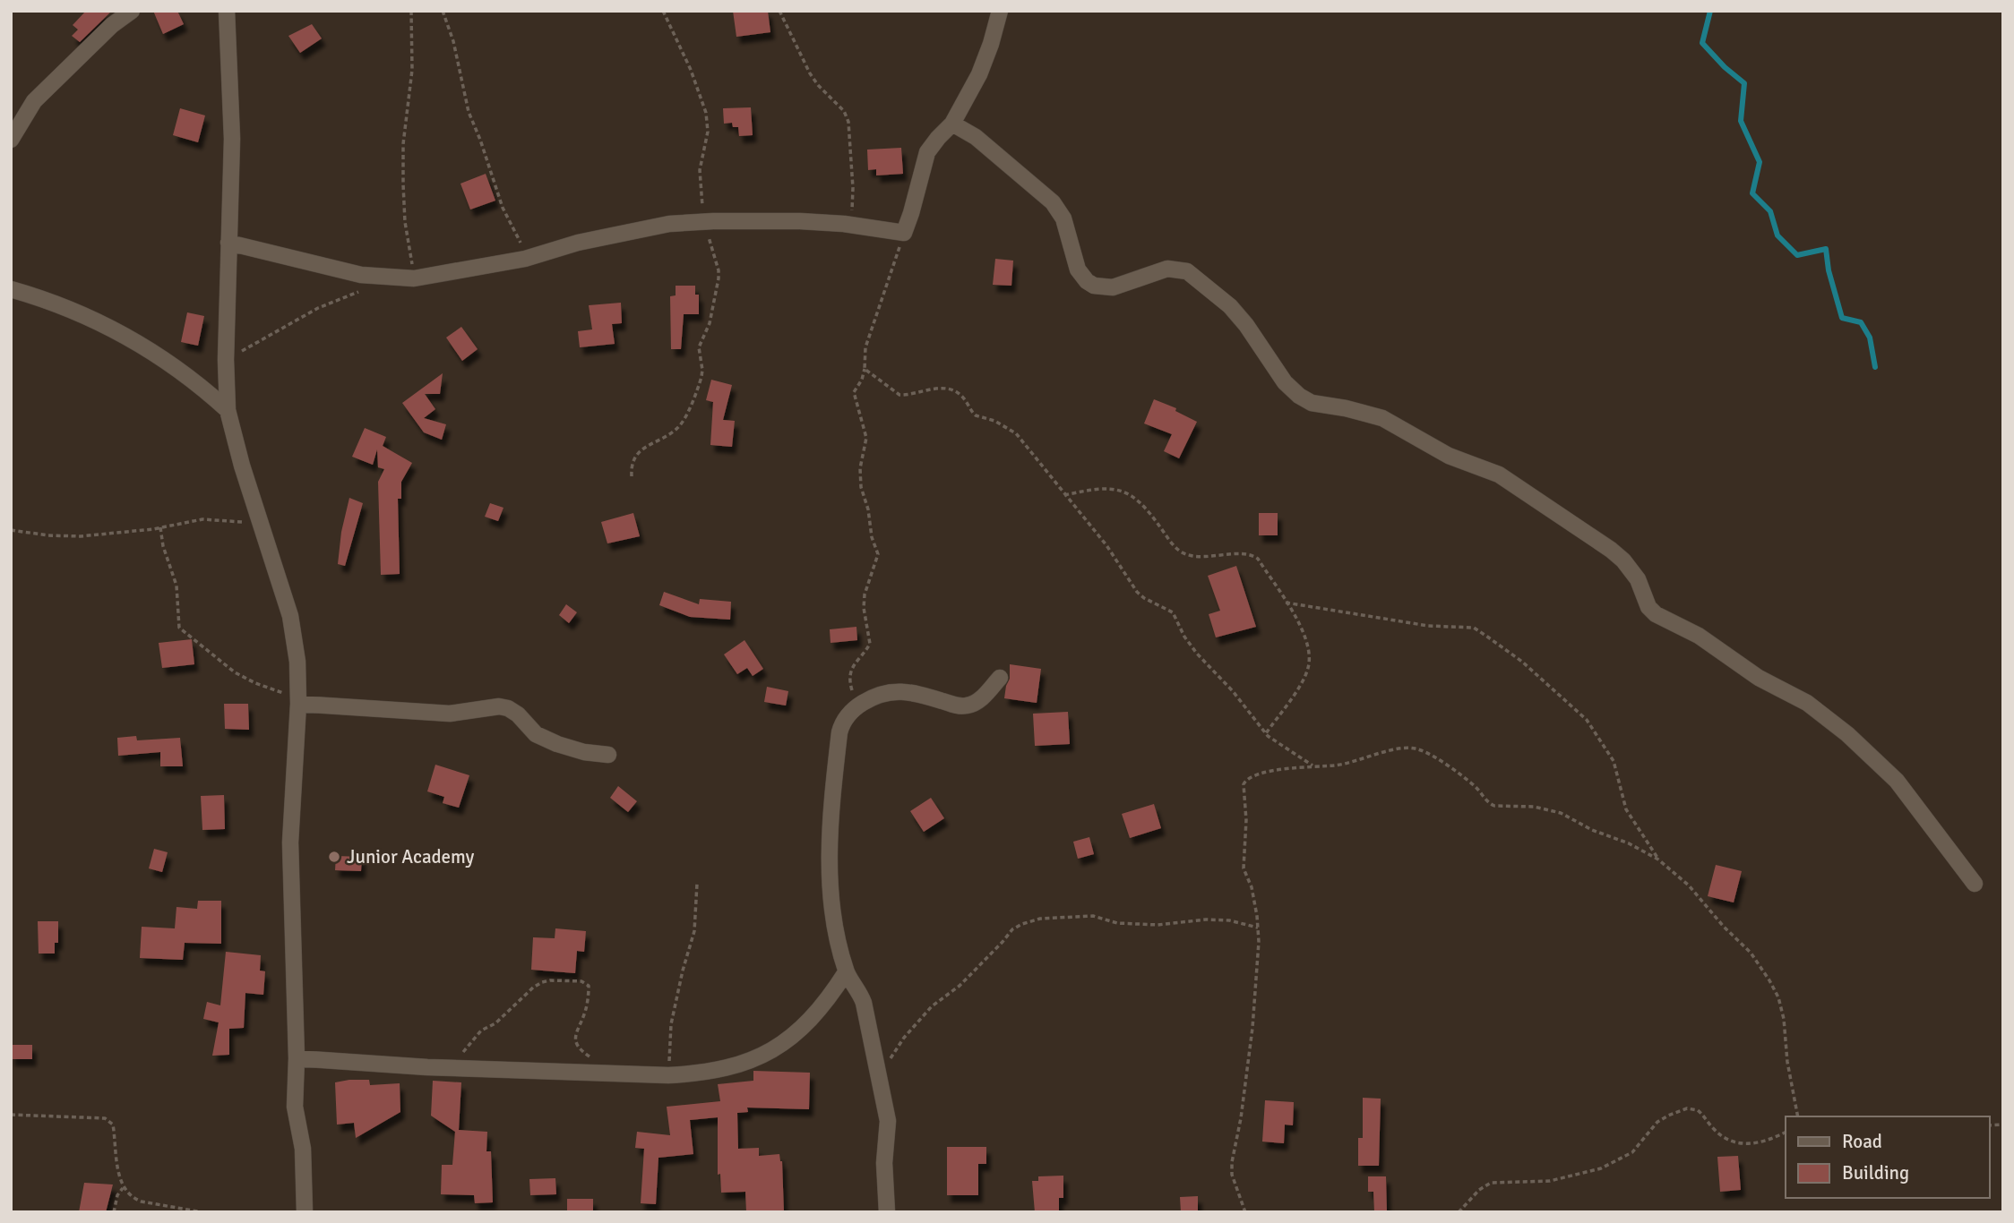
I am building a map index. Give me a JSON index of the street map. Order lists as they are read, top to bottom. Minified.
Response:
{"places":["Junior Academy"],"legend":["Road","Building"]}
